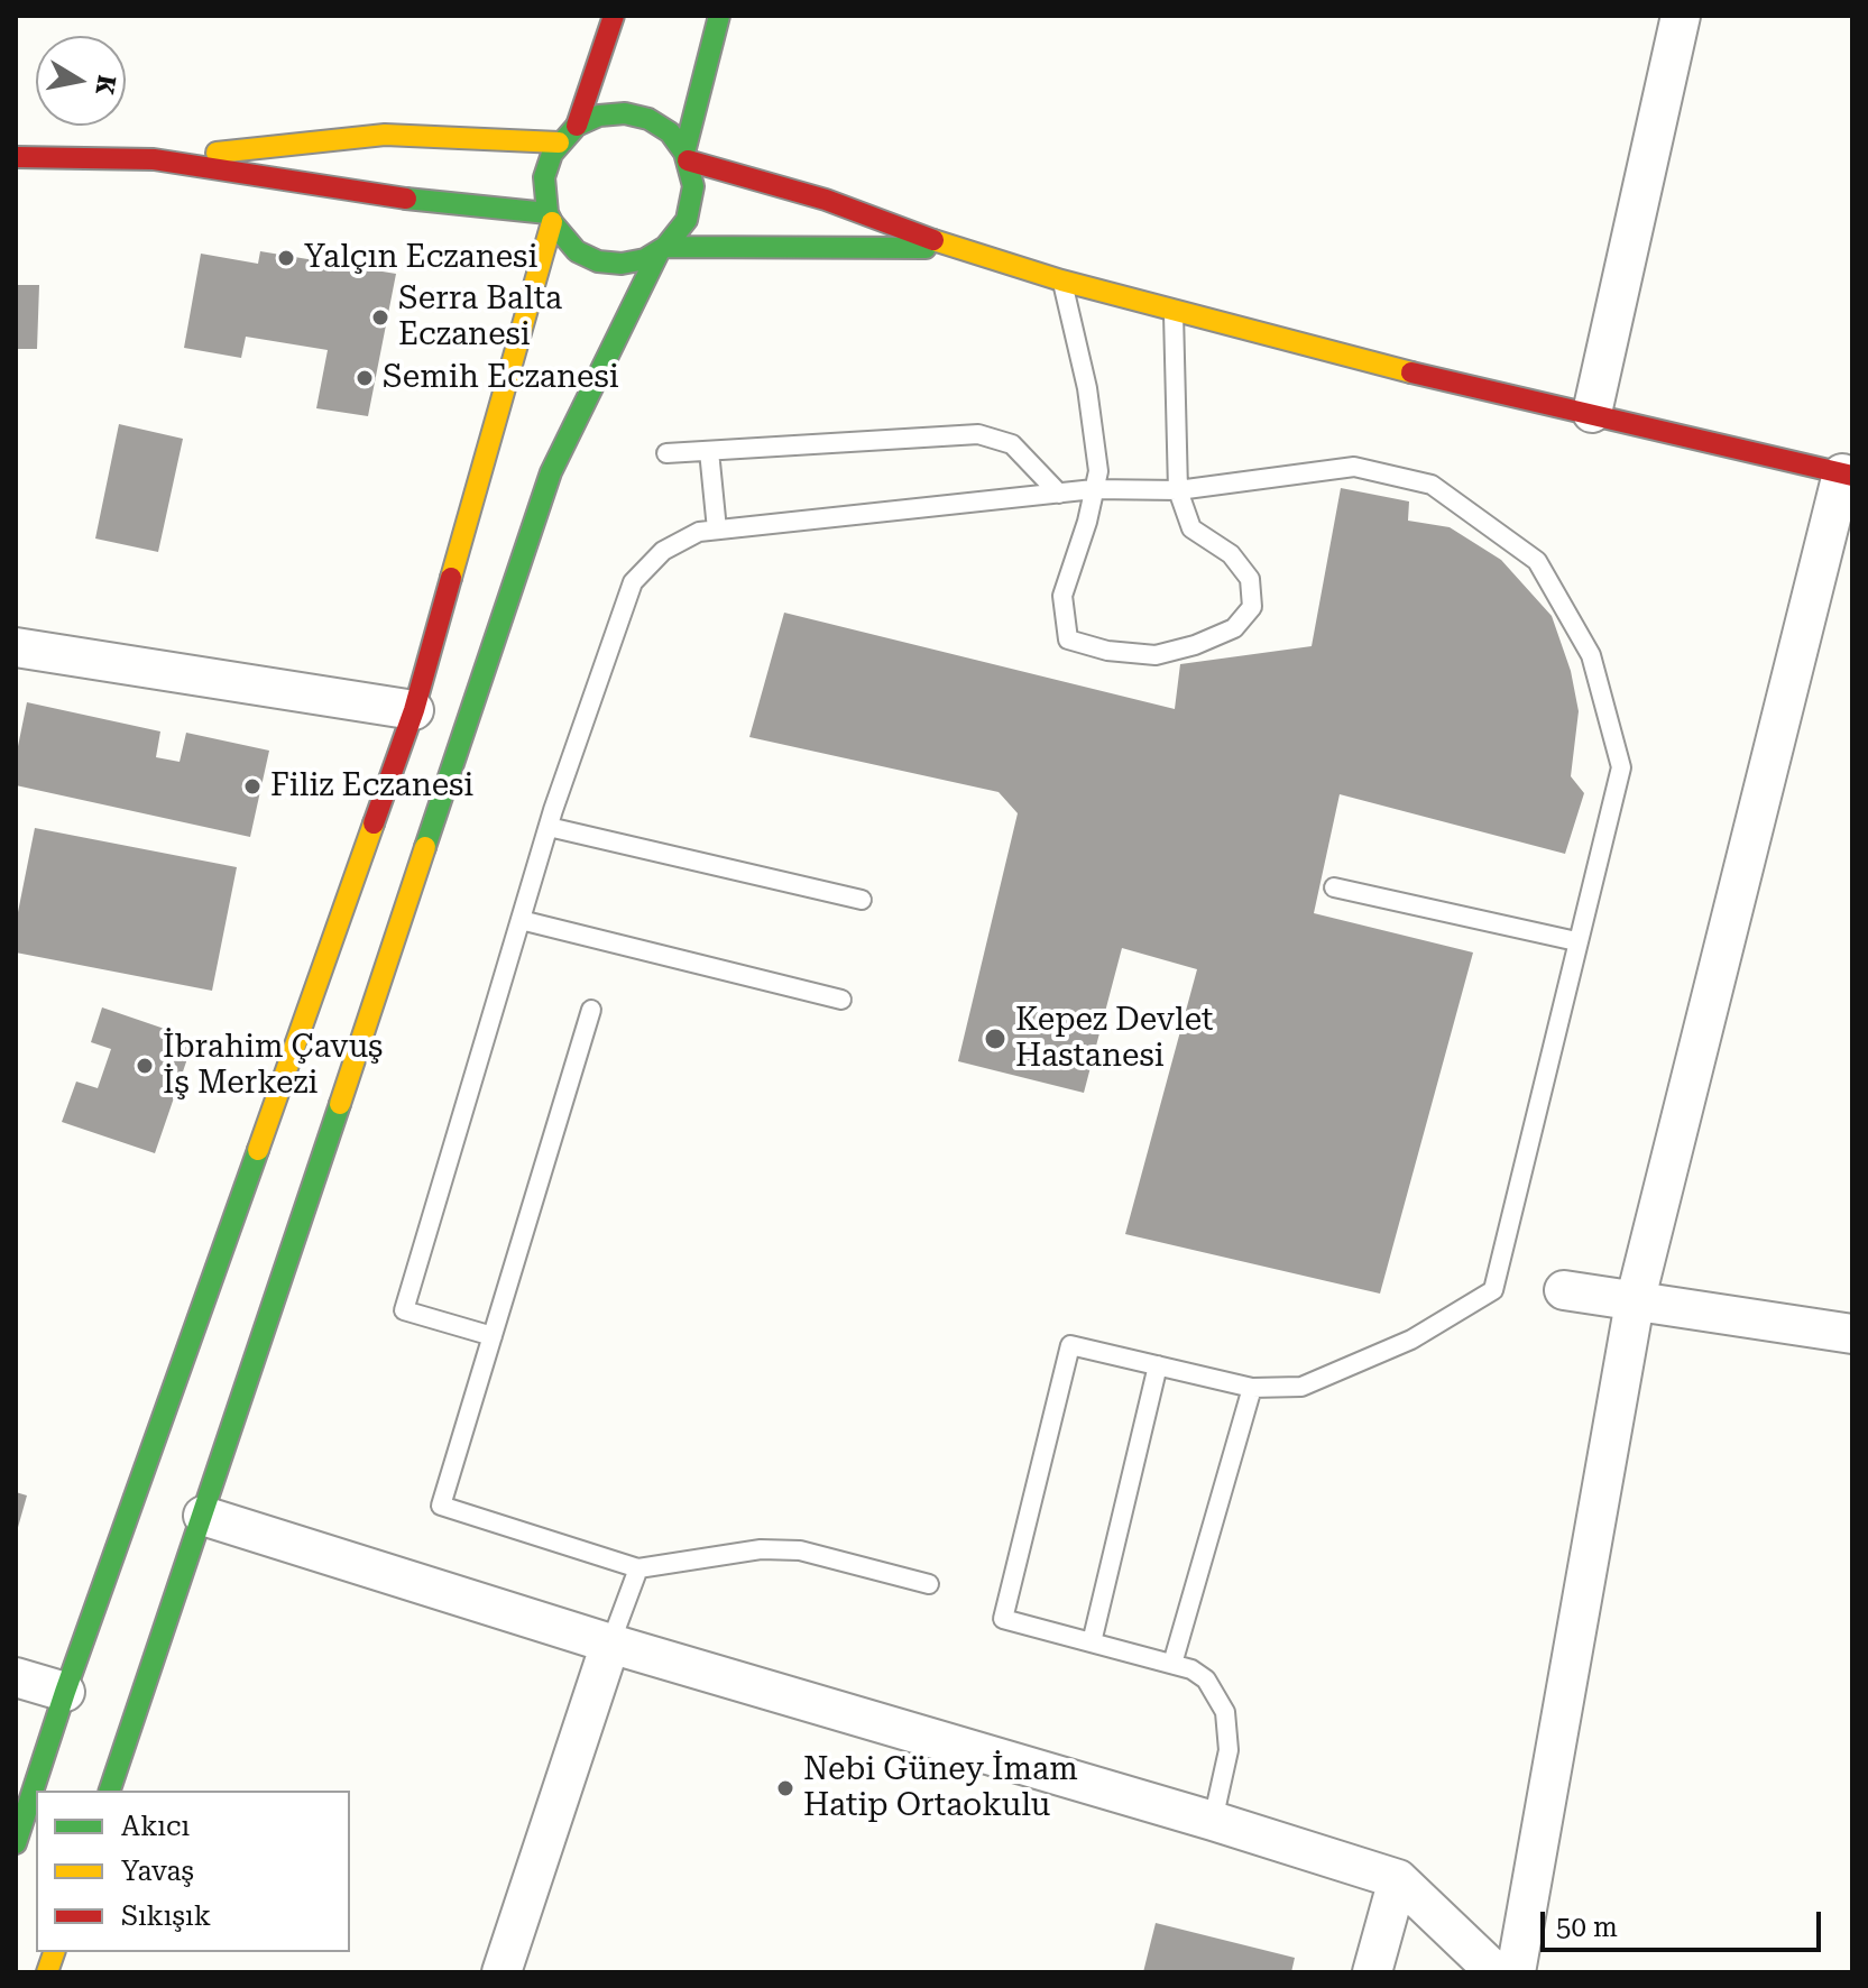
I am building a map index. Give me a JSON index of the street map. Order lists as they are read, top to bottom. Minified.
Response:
{"places":["Yalçın Eczanesi","Serra Balta Eczanesi","Semih Eczanesi","Filiz Eczanesi","Kepez Devlet Hastanesi","İbrahim Çavuş İş Merkezi","Nebi Güney İmam Hatip Ortaokulu"],"legend":["Akıcı","Yavaş","Sıkışık"],"scale_bar":"50 m","north":"right"}
